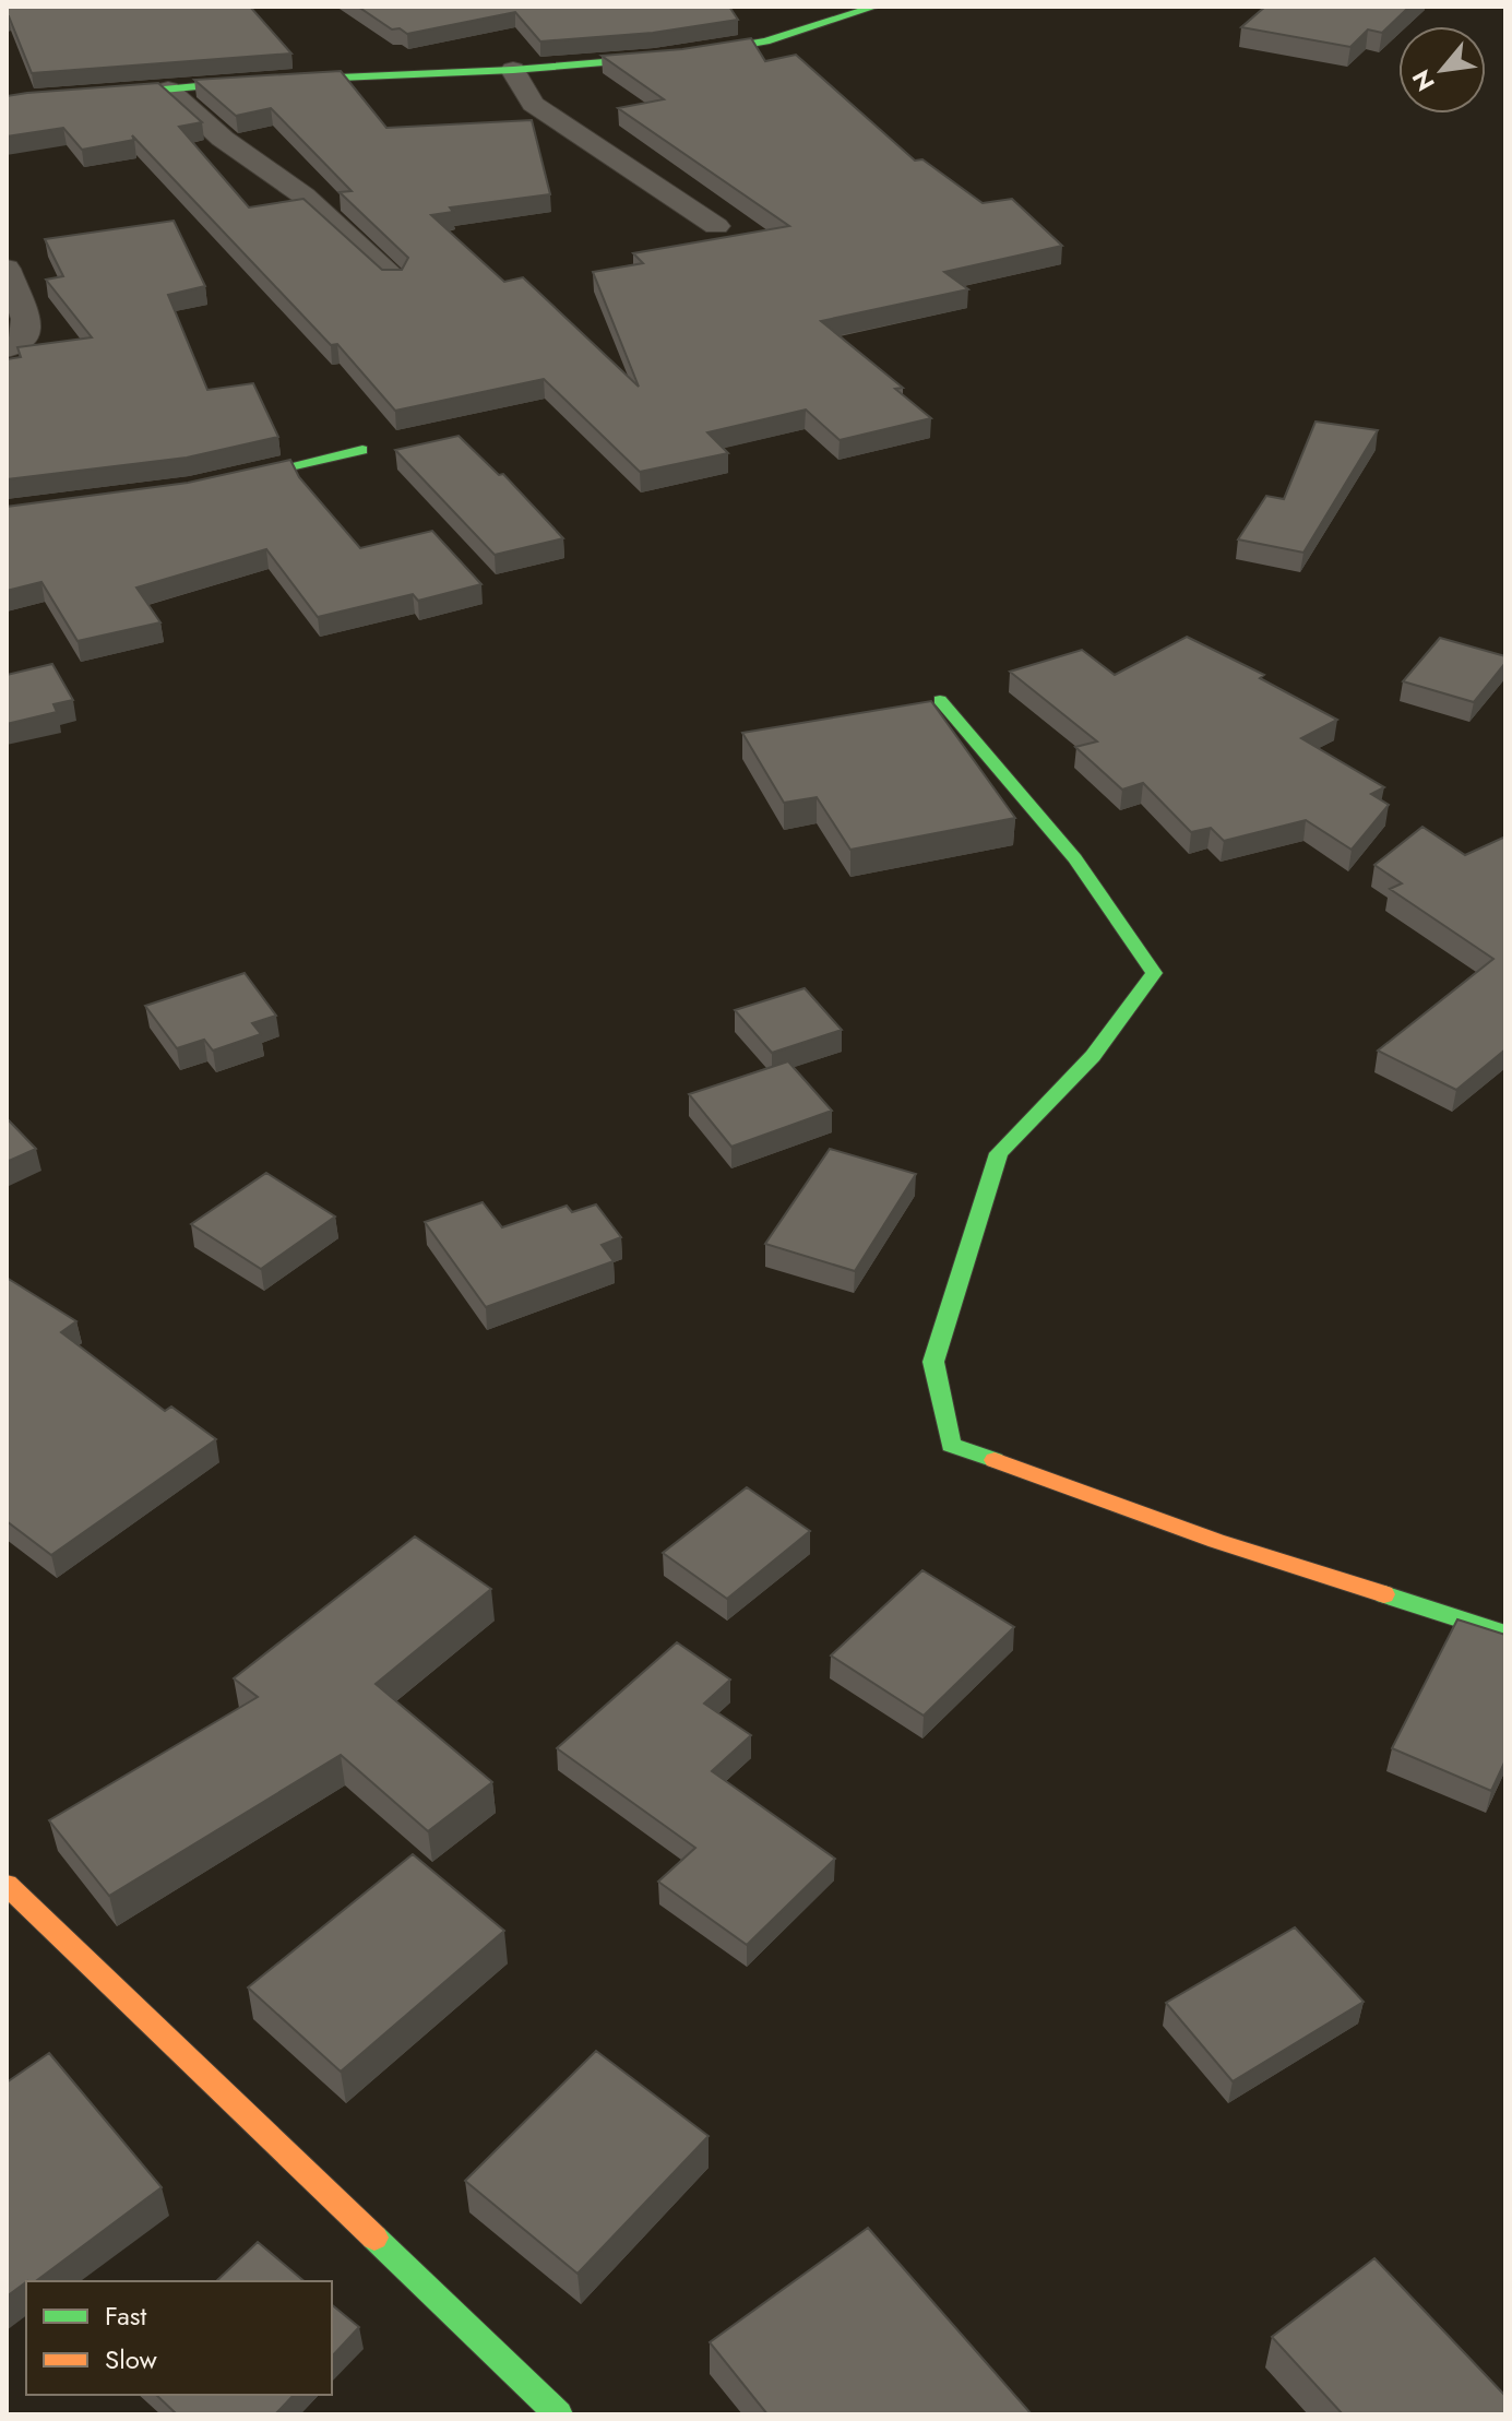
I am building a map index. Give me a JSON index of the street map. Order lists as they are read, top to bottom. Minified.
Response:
{"legend":["Fast","Slow"],"north":"bottom left"}
